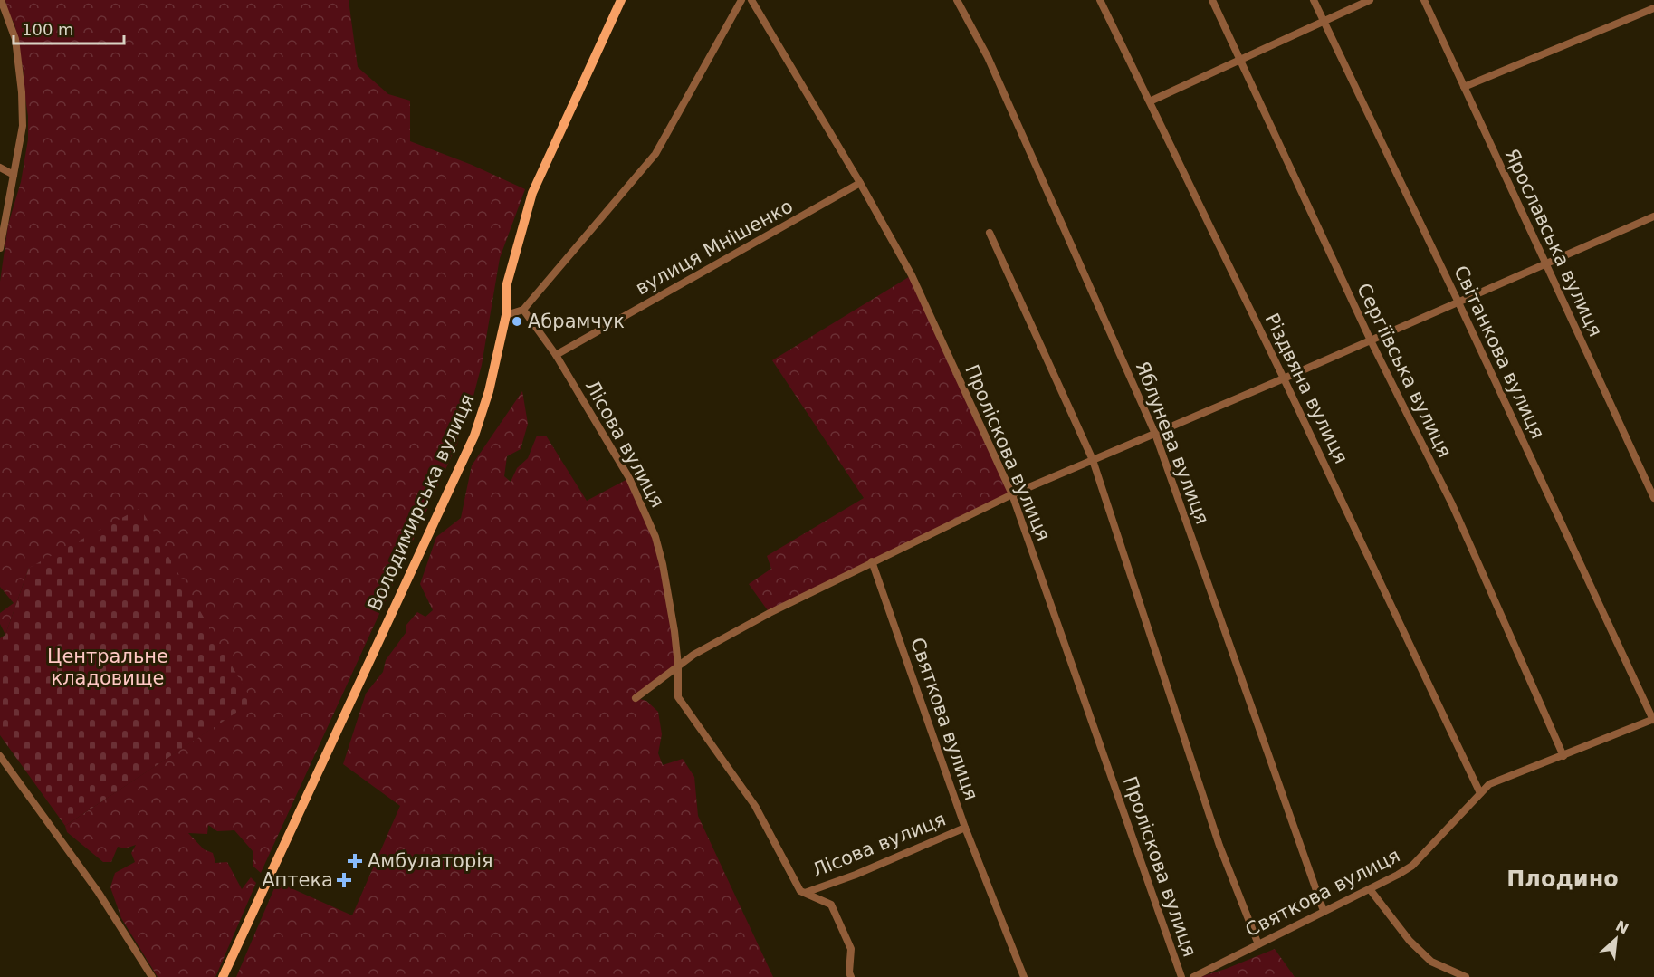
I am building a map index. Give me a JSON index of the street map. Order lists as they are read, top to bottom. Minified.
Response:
{"streets":{"main road":["Володимирська вулиця"],"street":["Ярославська вулиця","вулиця Мнішенко","Світанкова вулиця","Сергіївська вулиця","Різдвяна вулиця","Яблунева вулиця","Лісова вулиця","Проліскова вулиця","Святкова вулиця"]},"crossings":[["вулиця Мнішенко","Лісова вулиця"],["вулиця Мнішенко","Проліскова вулиця"],["Світанкова вулиця","Святкова вулиця"],["Сергіївська вулиця","Святкова вулиця"],["Різдвяна вулиця","Святкова вулиця"],["Яблунева вулиця","Святкова вулиця"],["Лісова вулиця","Святкова вулиця"]],"districts":["Плодино"],"parks":["Центральне кладовище"],"places":{"other":["Абрамчук"],"health":["Амбулаторія","Аптека"]},"scale_bar":"100 m","north":"top right"}
